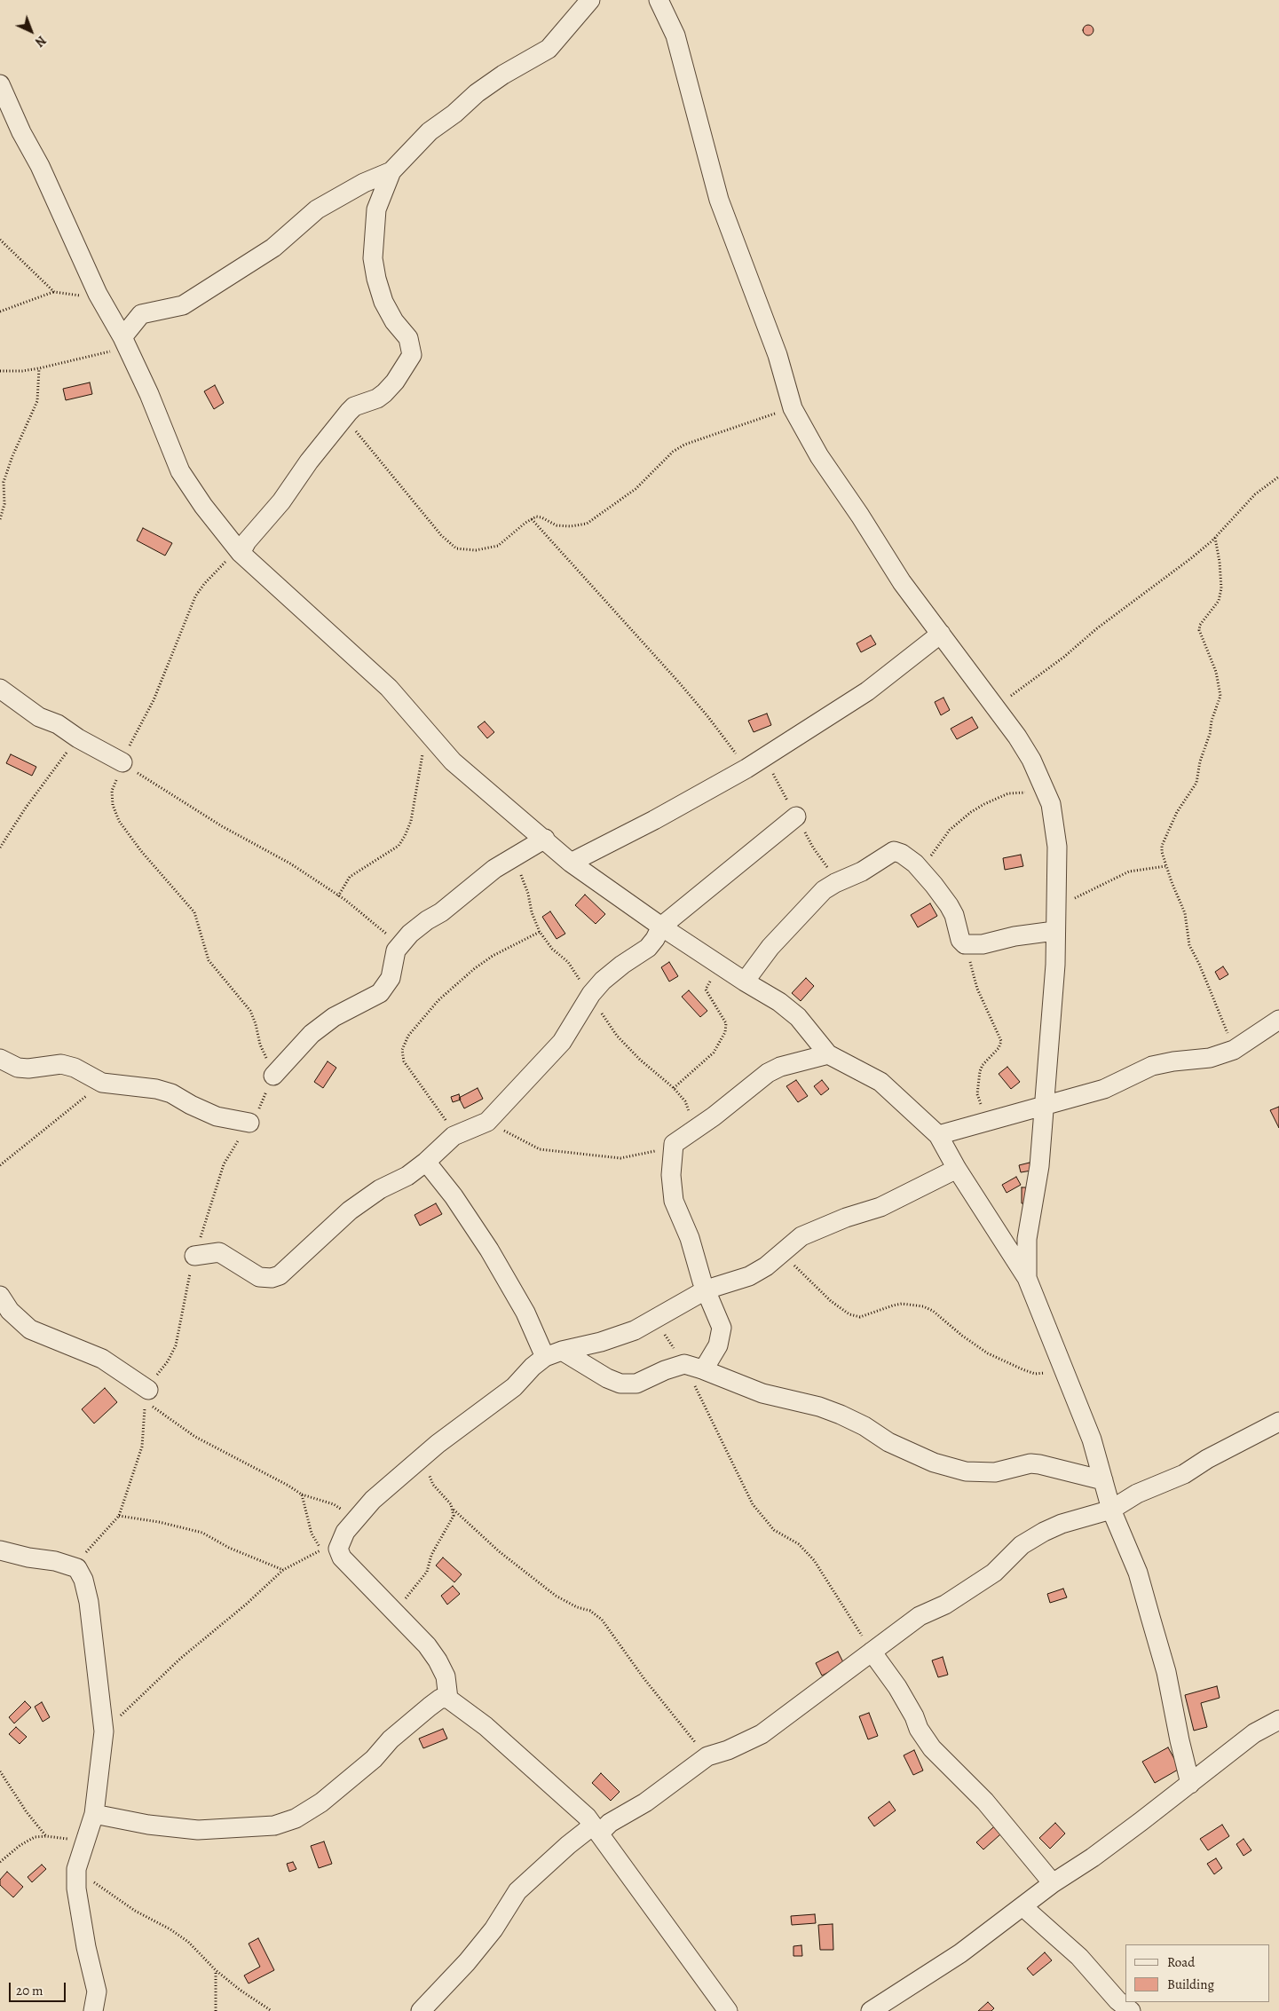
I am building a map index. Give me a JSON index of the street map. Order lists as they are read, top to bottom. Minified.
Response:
{"legend":["Road","Building"],"scale_bar":"20 m","north":"bottom right"}
